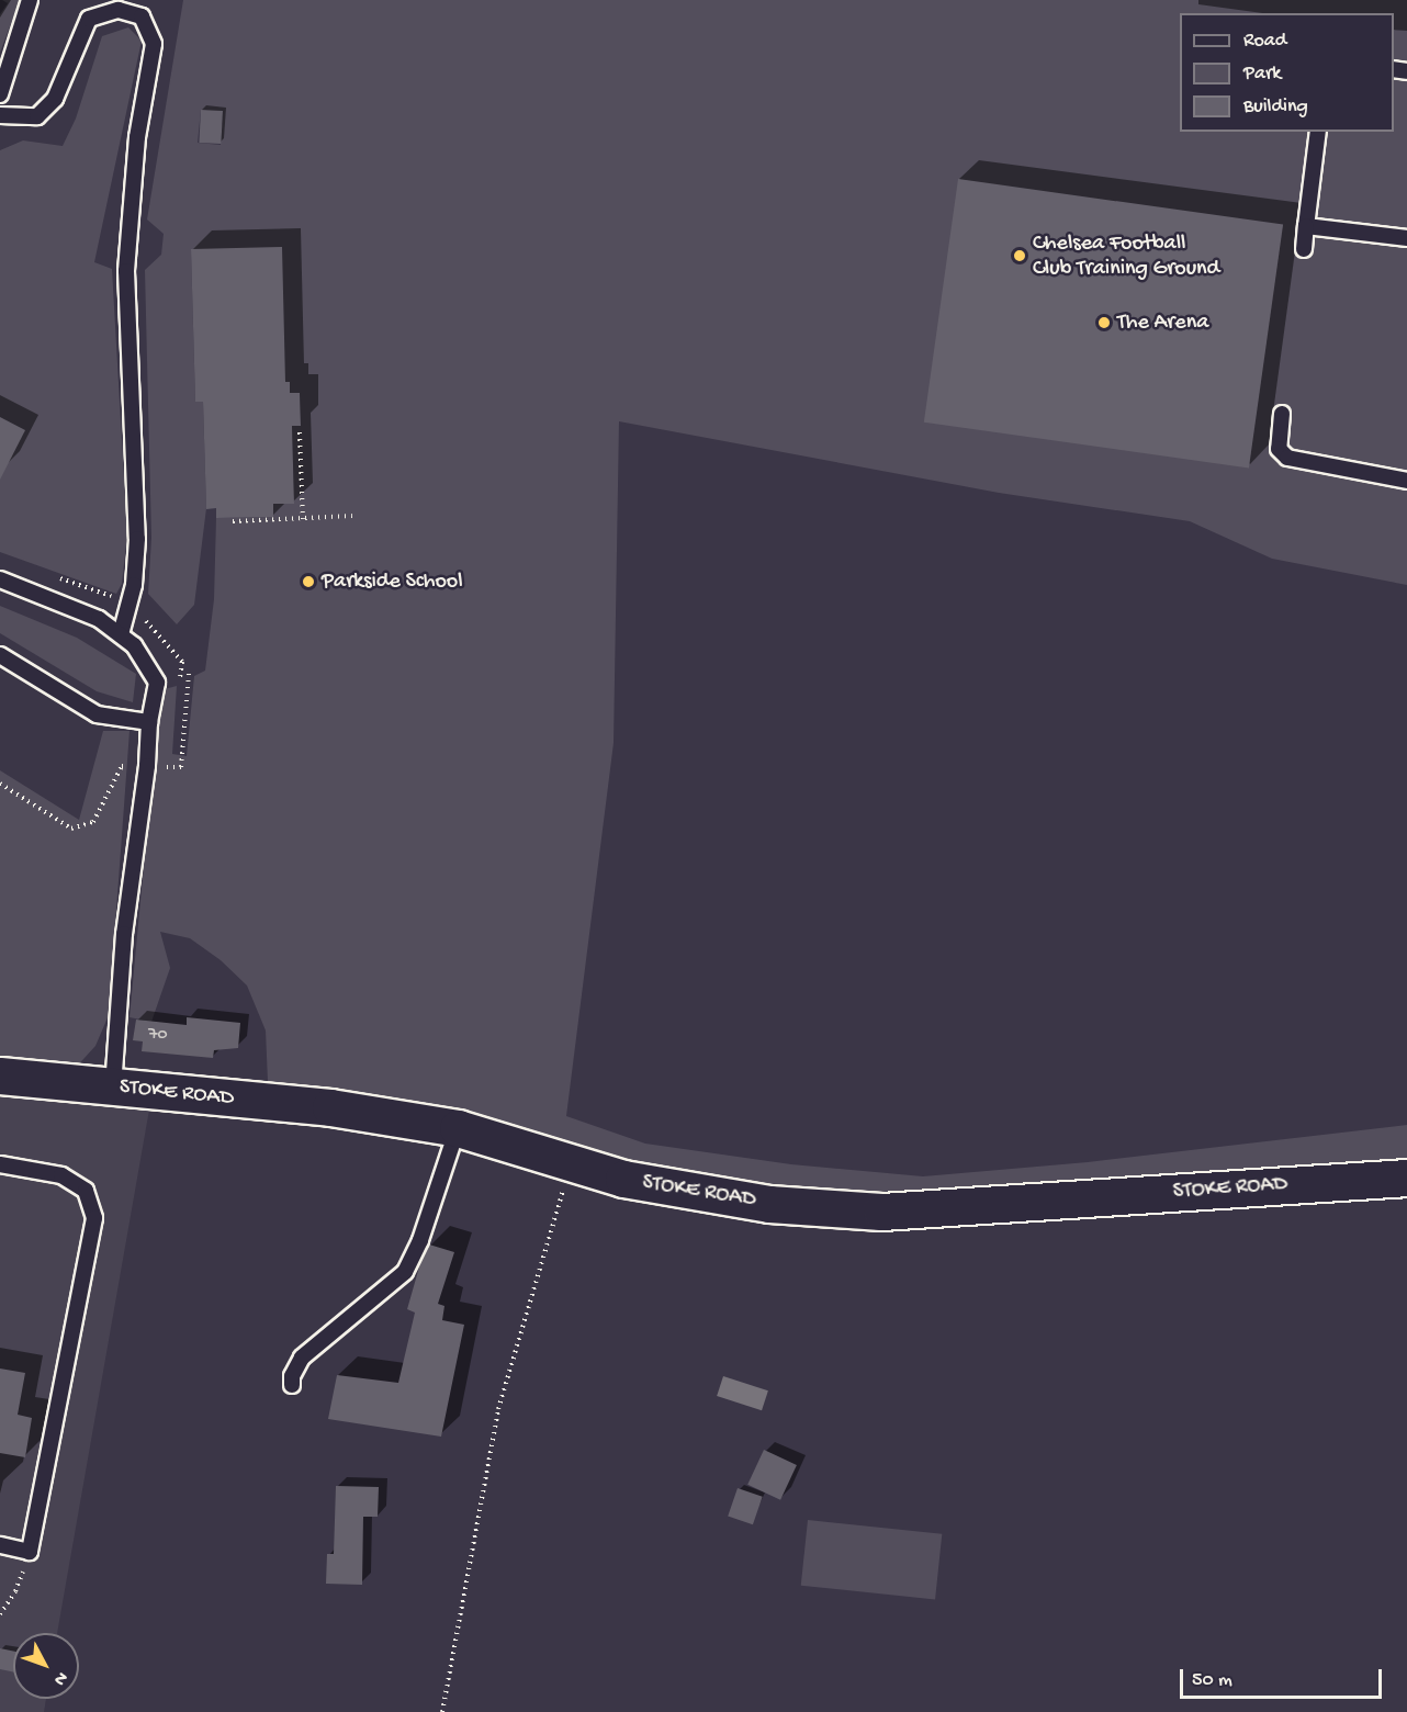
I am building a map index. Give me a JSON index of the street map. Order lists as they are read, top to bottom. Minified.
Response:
{"streets":{"main road":["STOKE ROAD"]},"places":["Chelsea Football Club Training Ground","The Arena","Parkside School"],"house_numbers":["70"],"legend":["Road","Park","Building"],"scale_bar":"50 m","north":"bottom right"}
